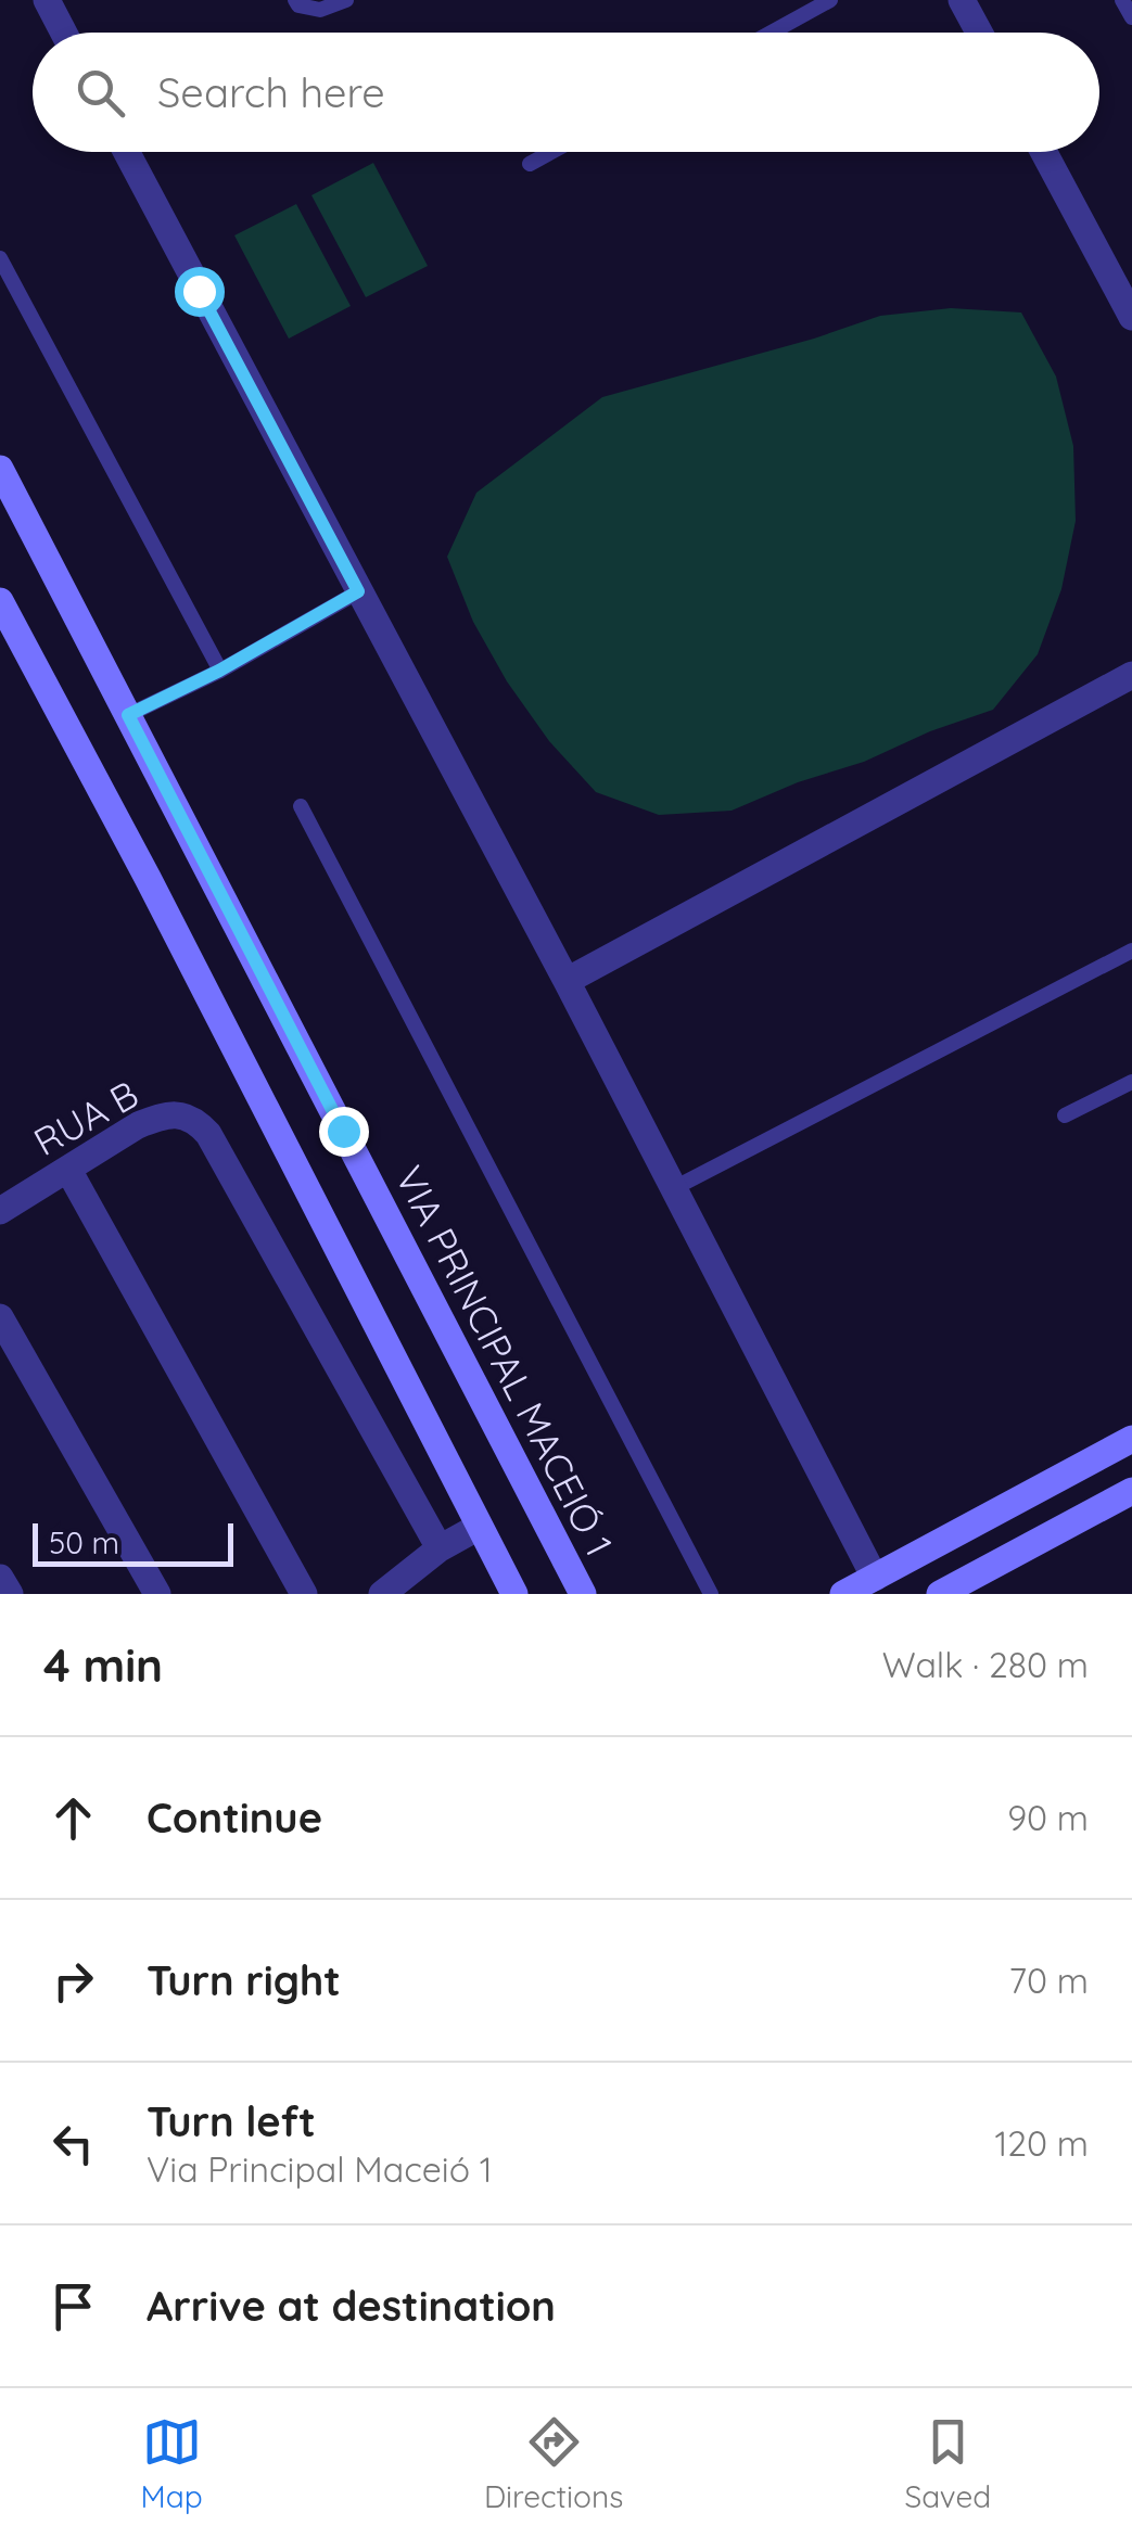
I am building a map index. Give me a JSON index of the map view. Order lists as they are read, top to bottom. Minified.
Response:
{"streets":{"street":["RUA B","VIA PRINCIPAL MACEIÓ 1"]},"scale_bar":"50 m","page":{"search":"Search here","scale":"50 m","heading":["4 min","Walk · 280 m"],"list":[["Continue","90 m"],["Turn right","70 m"],["Turn left","Via Principal Maceió 1","120 m"],"Arrive at destination"],"nav":["Map","Directions","Saved"]}}
